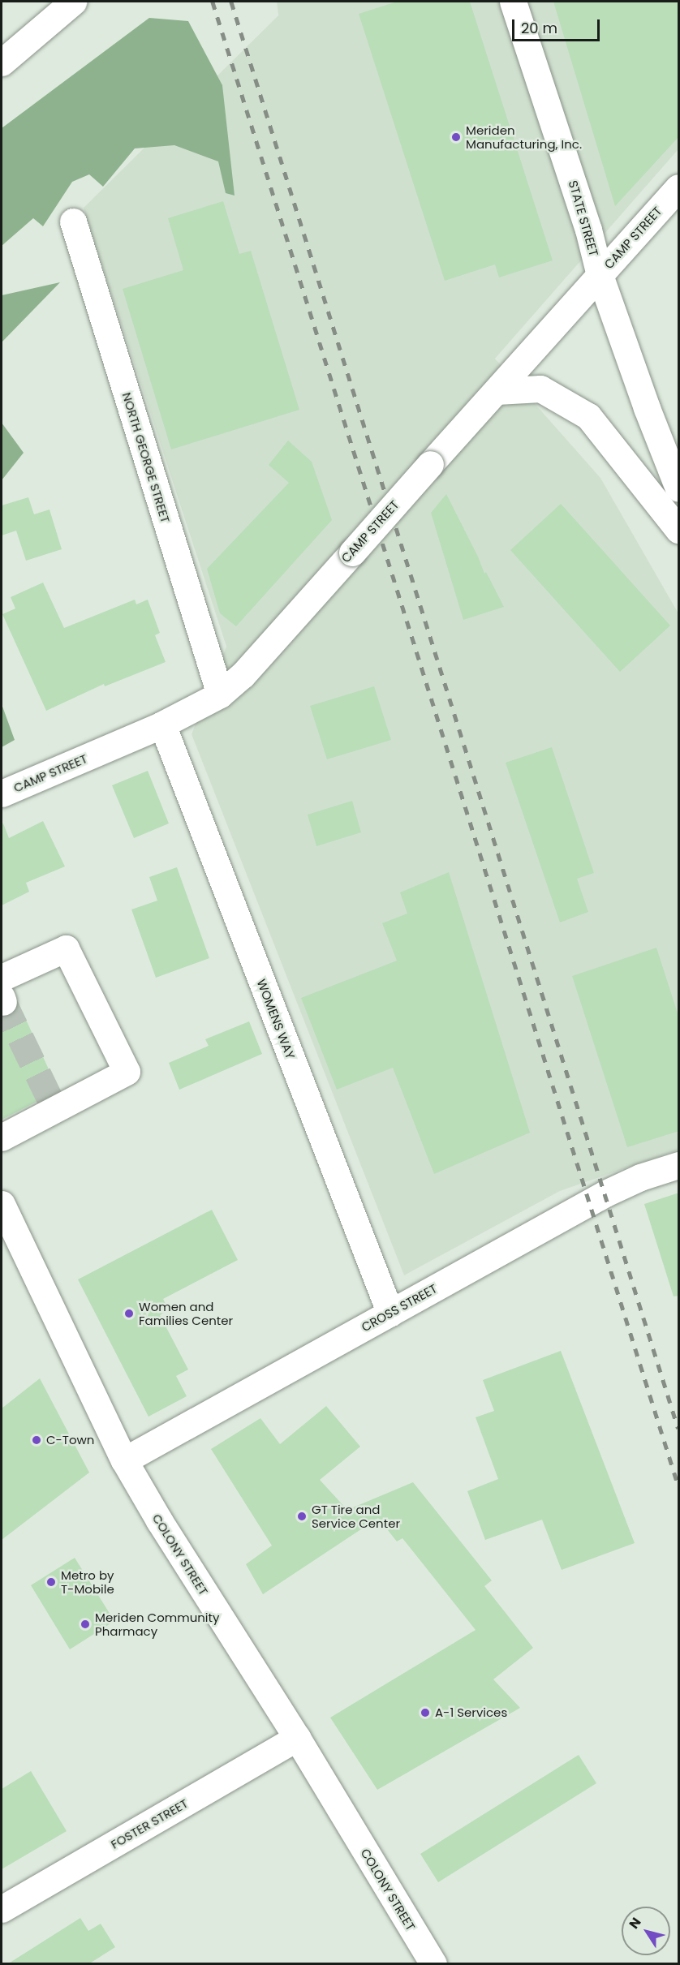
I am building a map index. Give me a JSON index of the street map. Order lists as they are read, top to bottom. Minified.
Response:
{"streets":{"main road":["STATE STREET","CAMP STREET","NORTH GEORGE STREET","WOMENS WAY","CROSS STREET","COLONY STREET","FOSTER STREET"]},"crossings":[["STATE STREET","CAMP STREET"],["CAMP STREET","NORTH GEORGE STREET"],["CAMP STREET","WOMENS WAY"],["WOMENS WAY","CROSS STREET"],["CROSS STREET","COLONY STREET"],["COLONY STREET","FOSTER STREET"]],"places":["Meriden Manufacturing, Inc.","Women and Families Center","C-Town","GT Tire and Service Center","Metro by T-Mobile","Meriden Community Pharmacy","A-1 Services"],"scale_bar":"20 m","north":"top left"}
